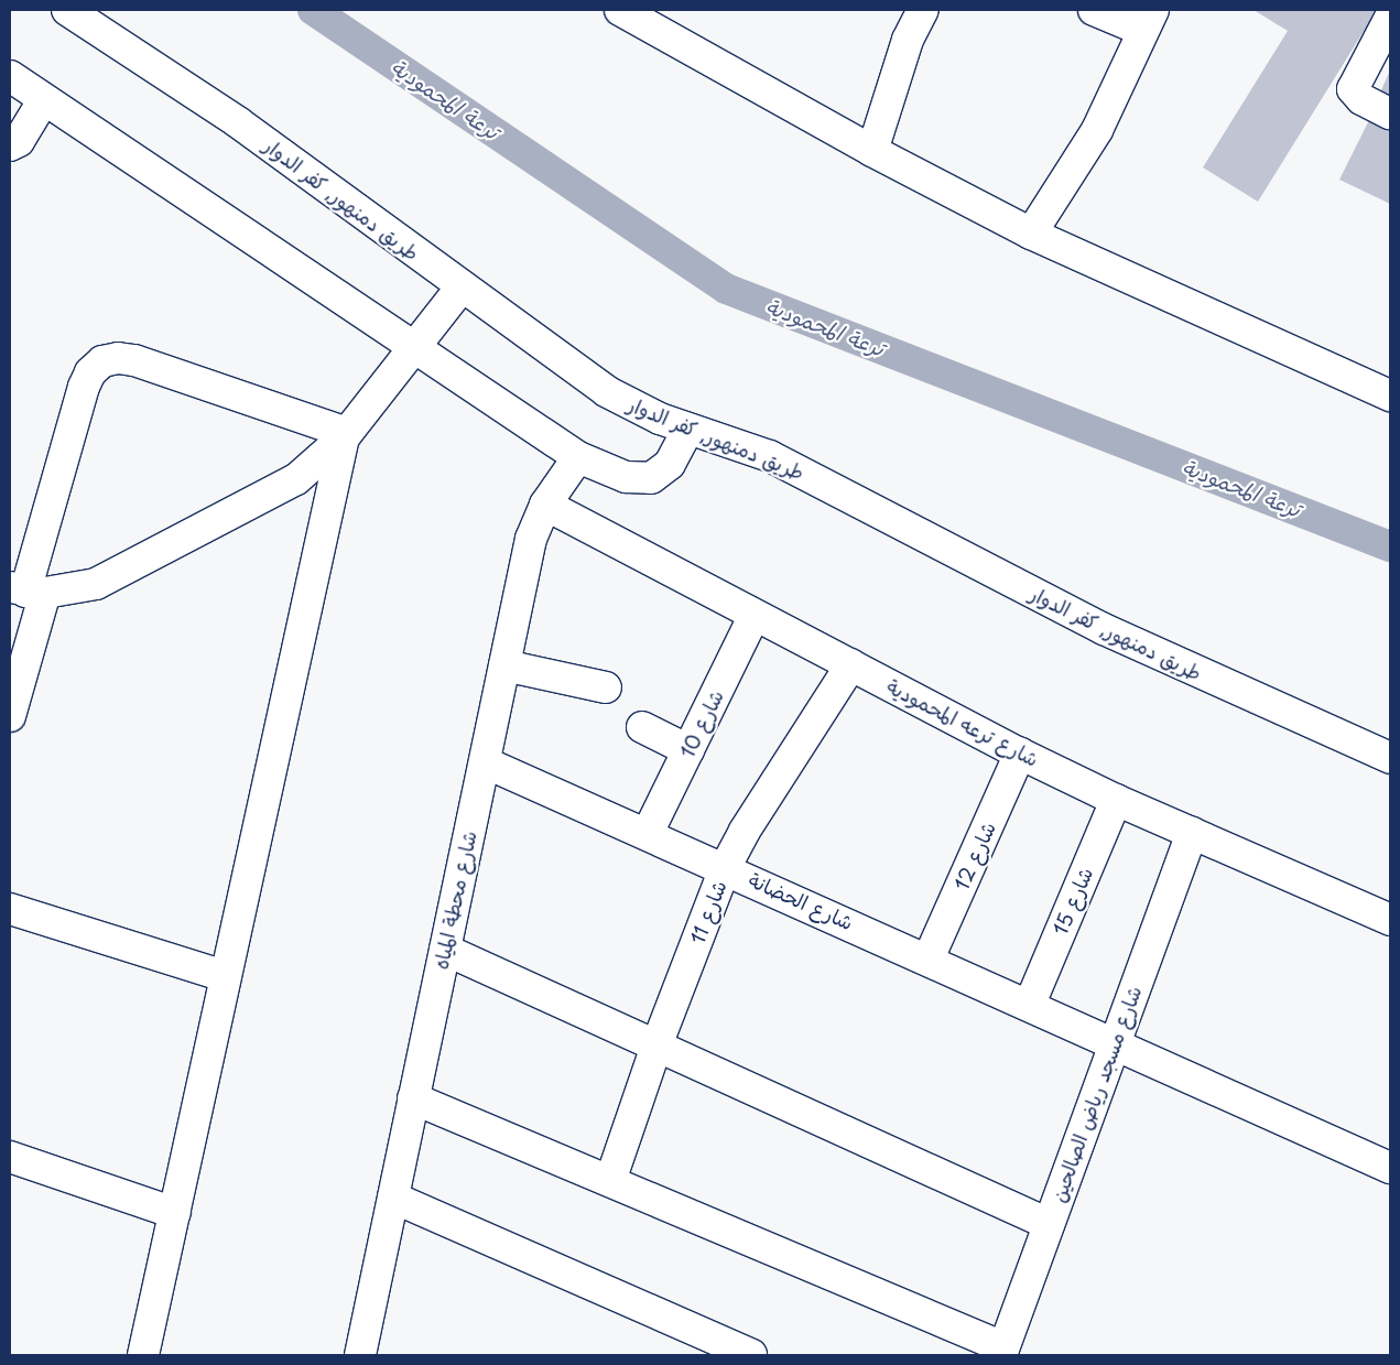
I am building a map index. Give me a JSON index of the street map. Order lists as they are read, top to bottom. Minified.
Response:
{"streets":{"street":["طريق دمنهور, كفر الدوار","شارع ترعه المحمودية","شارع 10","شارع 12","شارع محطة المياه","شارع الحضانة","شارع 15","شارع 11","شارع مسجد رياض الصالحين"]},"crossings":[["شارع ترعه المحمودية","شارع 10"],["شارع ترعه المحمودية","شارع 12"],["شارع ترعه المحمودية","شارع محطة المياه"],["شارع ترعه المحمودية","شارع 15"],["شارع ترعه المحمودية","شارع 11"],["شارع ترعه المحمودية","شارع مسجد رياض الصالحين"],["شارع 10","شارع الحضانة"],["شارع 12","شارع الحضانة"],["شارع محطة المياه","شارع الحضانة"],["شارع الحضانة","شارع 15"],["شارع الحضانة","شارع 11"],["شارع الحضانة","شارع مسجد رياض الصالحين"]],"water":["ترعة المحمودية"]}
